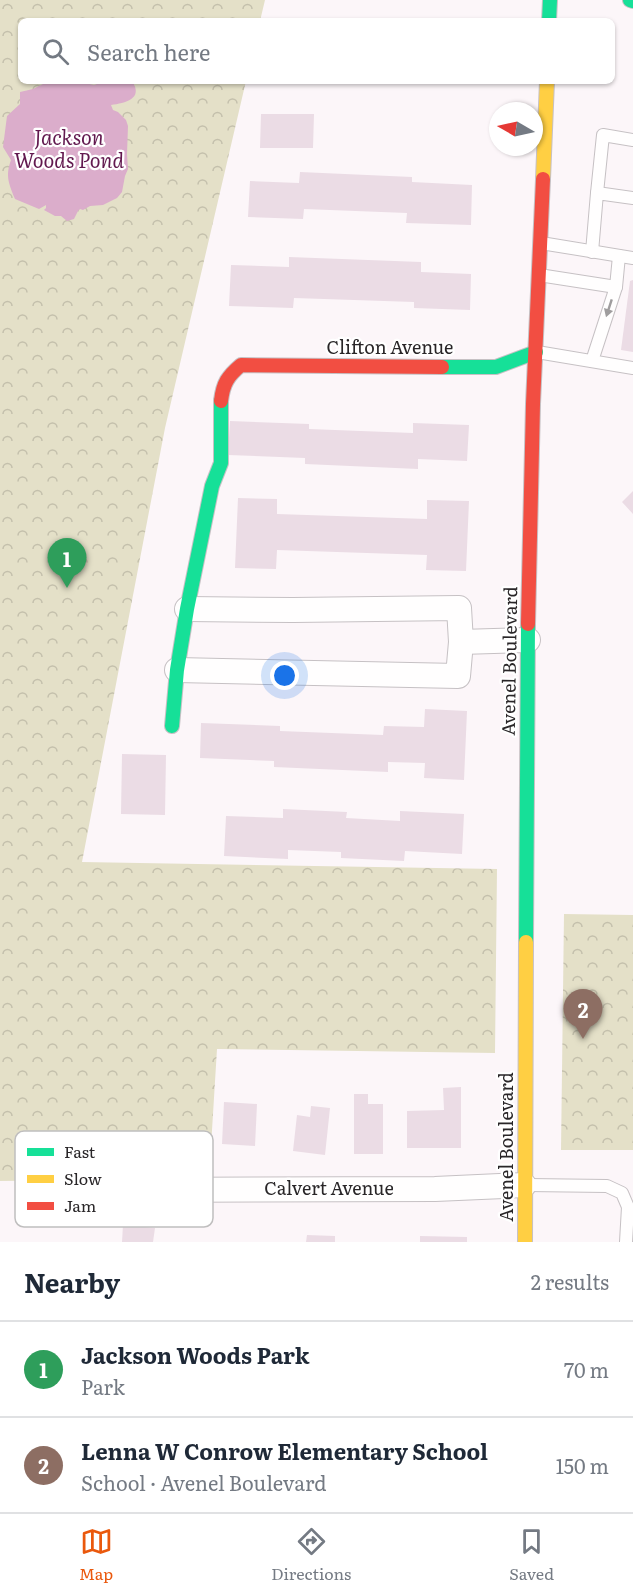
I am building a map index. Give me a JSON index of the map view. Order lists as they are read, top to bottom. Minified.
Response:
{"streets":{"street":["Clifton Avenue","Avenel Boulevard","Calvert Avenue"]},"crossings":[["Clifton Avenue","Avenel Boulevard"],["Avenel Boulevard","Calvert Avenue"]],"water":["Jackson Woods Pond"],"legend":["Fast","Slow","Jam"],"north":"left","page":{"search":"Search here","pins":["1","2"],"heading":["Nearby","2 results"],"list":[{"mark":"1","name":"Jackson Woods Park","note":"Park","value":"70 m"},{"mark":"2","name":"Lenna W Conrow Elementary School","note":"School · Avenel Boulevard","value":"150 m"}],"nav":["Map","Directions","Saved"]}}
